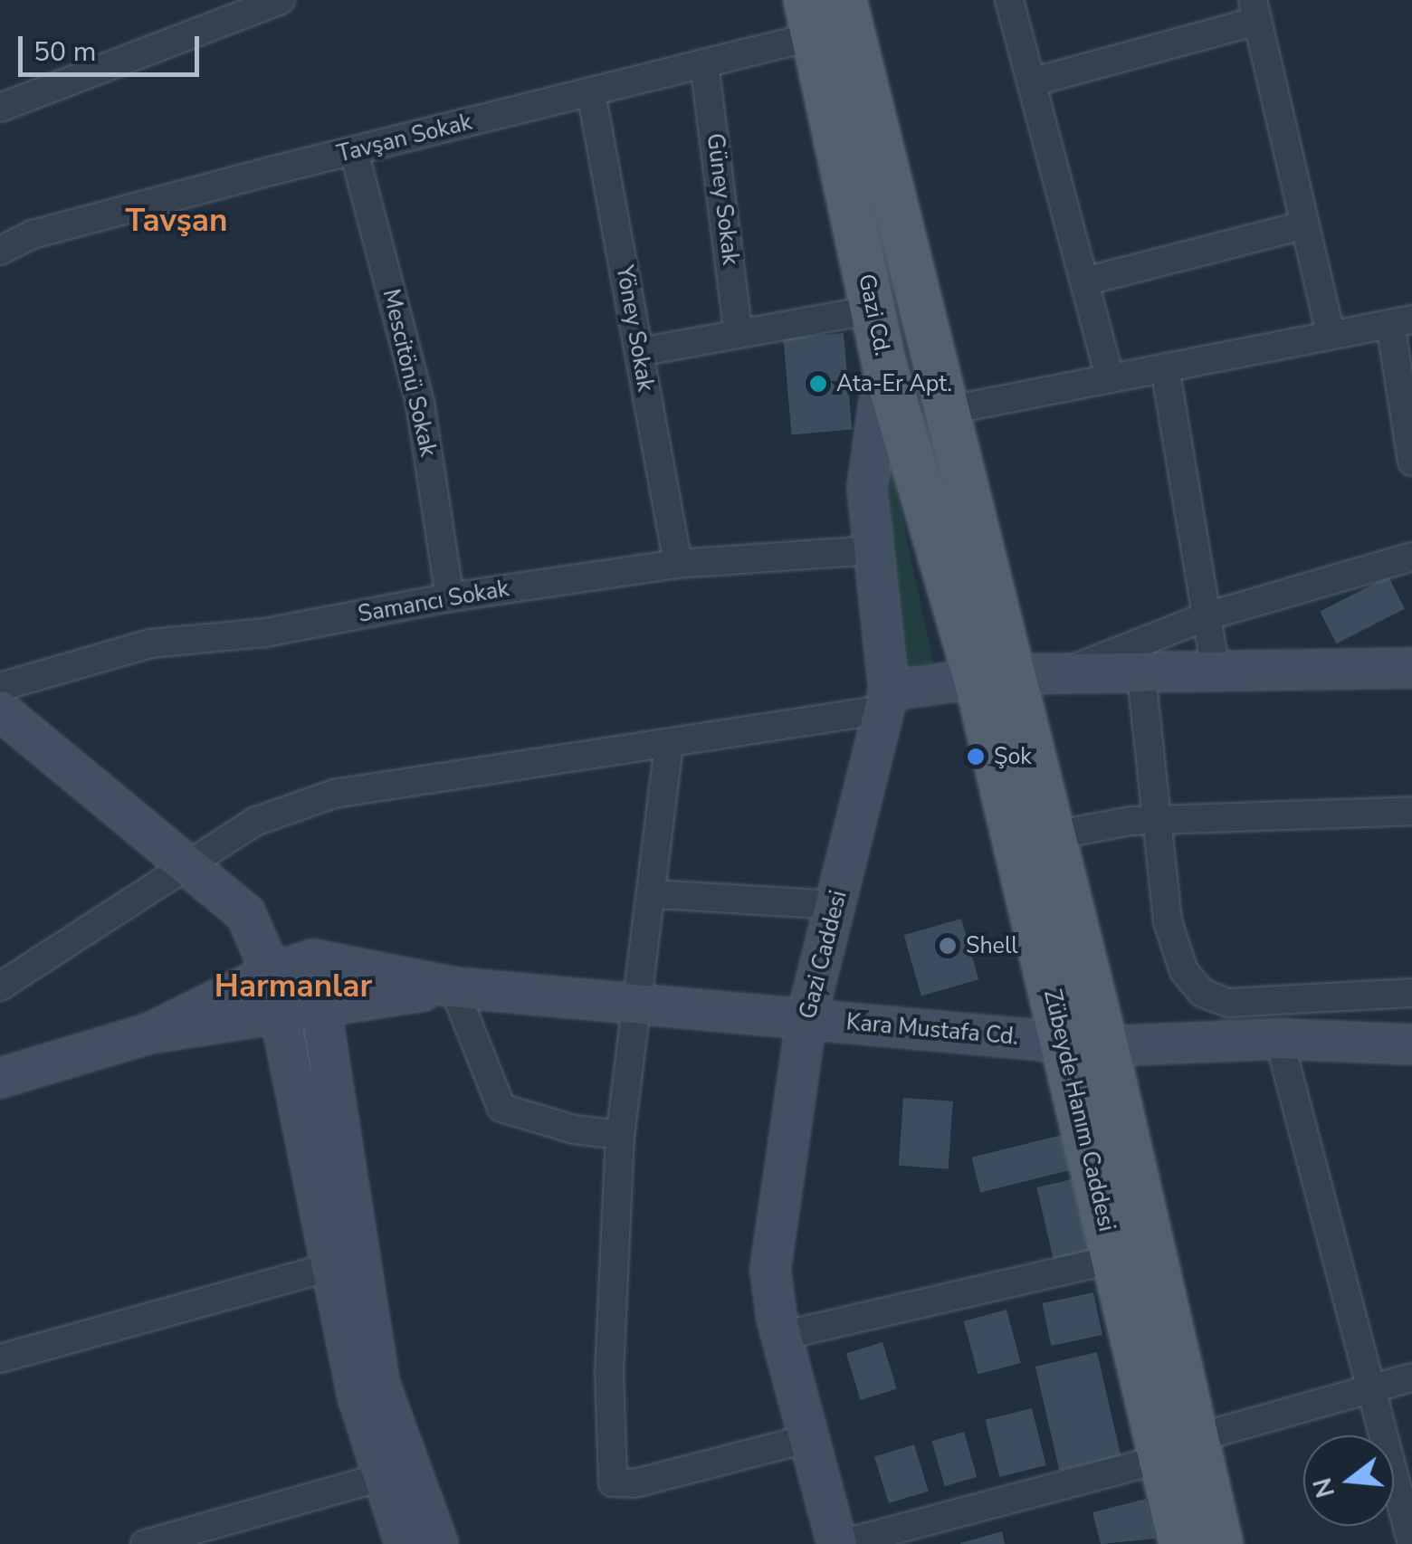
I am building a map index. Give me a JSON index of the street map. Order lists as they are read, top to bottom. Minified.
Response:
{"streets":{"main road":["Gazi Cd.","Zübeyde Hanım Caddesi"],"street":["Tavşan Sokak","Güney Sokak","Yöney Sokak","Mescitönü Sokak","Samancı Sokak","Gazi Caddesi","Kara Mustafa Cd."]},"crossings":[["Tavşan Sokak","Güney Sokak"],["Tavşan Sokak","Gazi Cd."],["Tavşan Sokak","Yöney Sokak"],["Tavşan Sokak","Mescitönü Sokak"],["Gazi Cd.","Gazi Caddesi"],["Gazi Cd.","Zübeyde Hanım Caddesi"],["Yöney Sokak","Samancı Sokak"],["Mescitönü Sokak","Samancı Sokak"],["Samancı Sokak","Gazi Caddesi"],["Gazi Caddesi","Kara Mustafa Cd."],["Kara Mustafa Cd.","Zübeyde Hanım Caddesi"]],"districts":["Tavşan","Harmanlar"],"places":["Ata-Er Apt.","Şok","Shell"],"scale_bar":"50 m","north":"left"}
